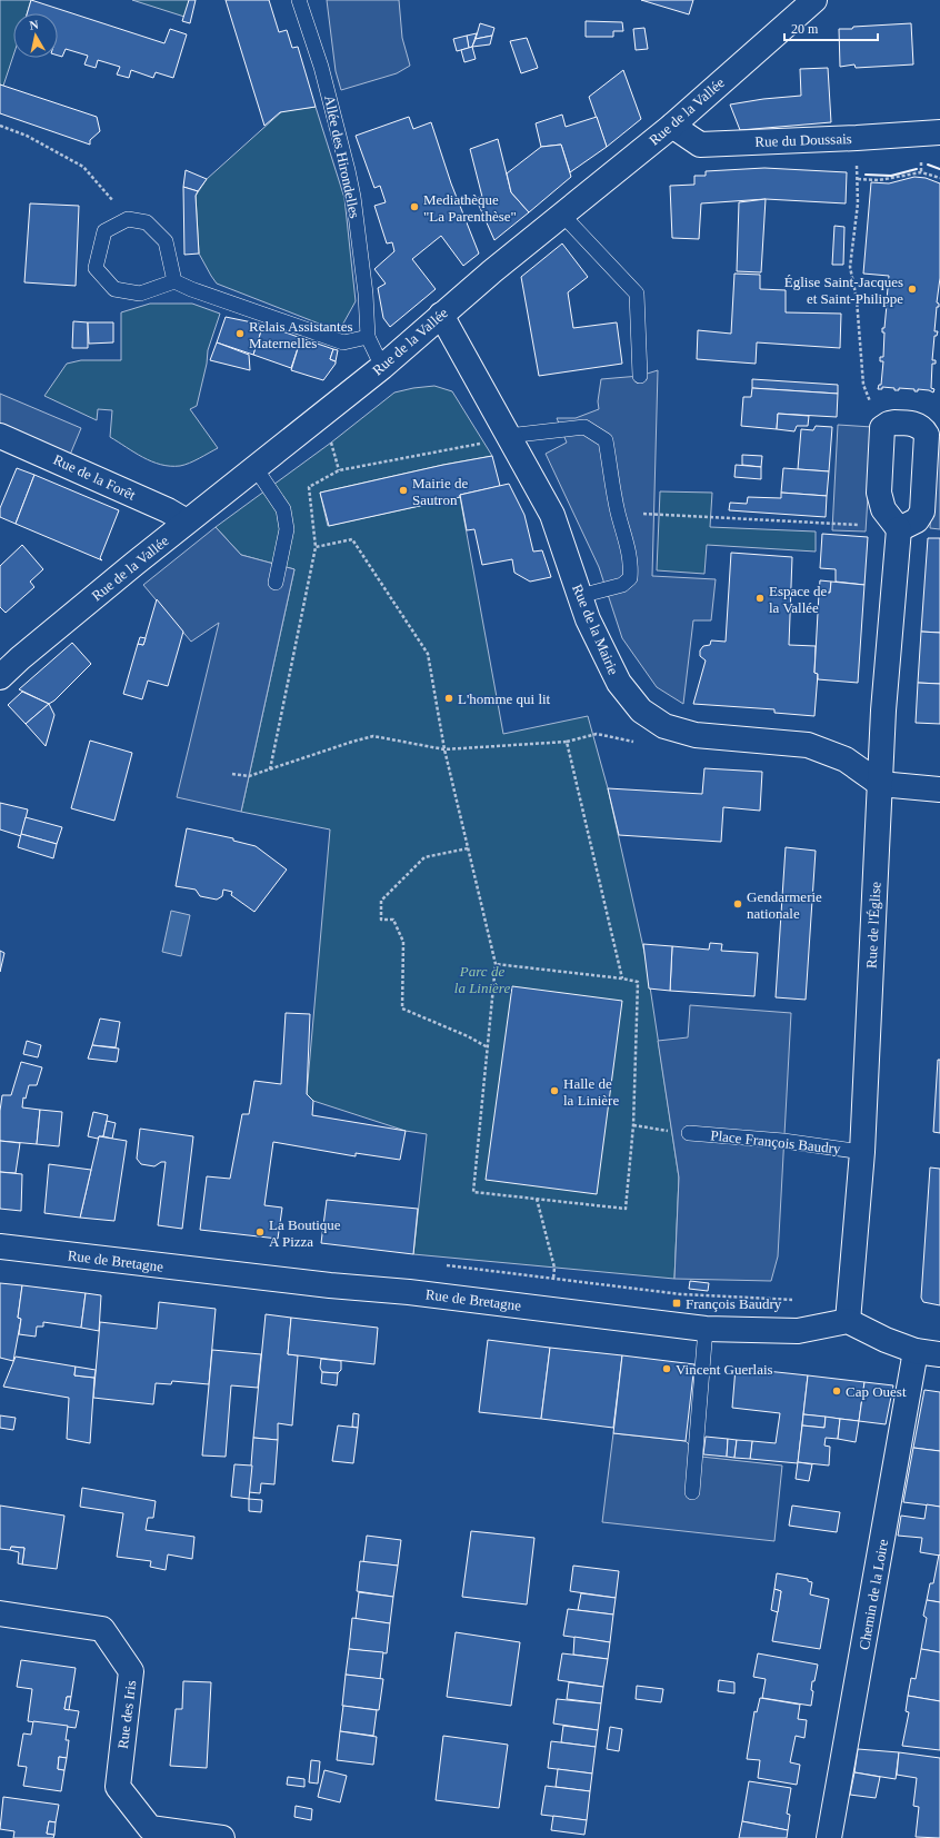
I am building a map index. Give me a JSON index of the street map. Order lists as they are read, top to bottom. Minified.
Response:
{"streets":{"street":["Rue de la Vallée","Rue du Doussais","Rue de la Forêt","Rue de la Mairie","Rue de l'Église","Rue de Bretagne","Chemin de la Loire","Rue des Iris"],"lane":["Allée des Hirondelles","Place François Baudry"]},"crossings":[["Rue de la Vallée","Rue du Doussais"],["Rue de la Vallée","Allée des Hirondelles"],["Rue de la Vallée","Rue de la Forêt"],["Rue de la Vallée","Rue de la Mairie"],["Rue de la Mairie","Rue de l'Église"],["Rue de l'Église","Place François Baudry"],["Rue de l'Église","Rue de Bretagne"]],"parks":["Parc de la Linière"],"places":{"other":["Mediathèque \"La Parenthèse\"","Église Saint-Jacques et Saint-Philippe","Relais Assistantes Maternelles","Mairie de Sautron","Espace de la Vallée","L'homme qui lit","Gendarmerie nationale","Halle de la Linière","La Boutique A Pizza","Vincent Guerlais","Cap Ouest"],"transit":["François Baudry"]},"scale_bar":"20 m","north":"top"}
